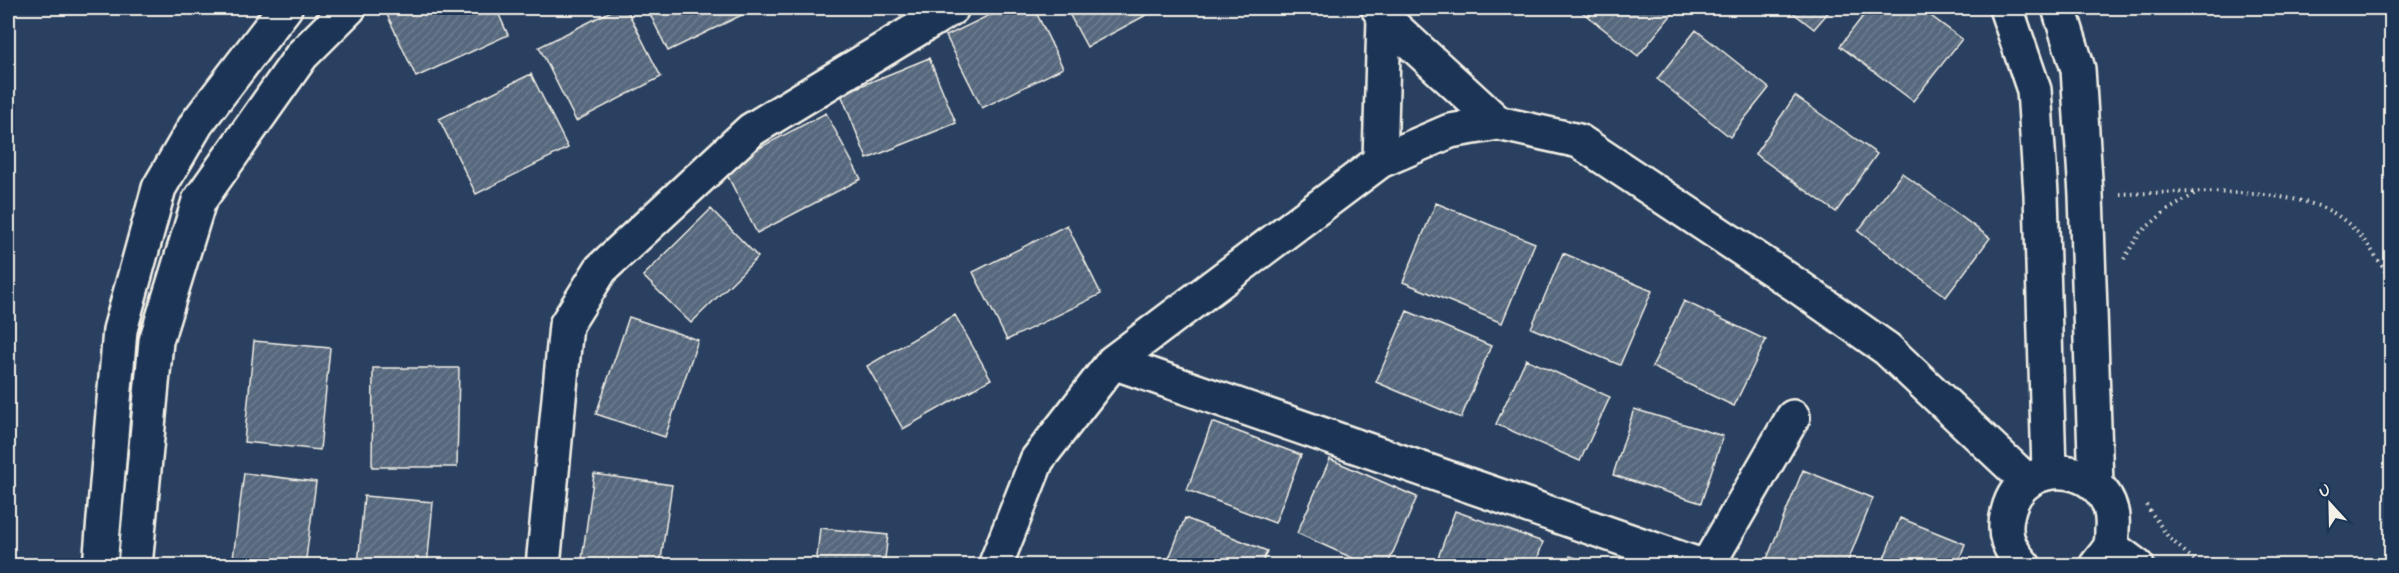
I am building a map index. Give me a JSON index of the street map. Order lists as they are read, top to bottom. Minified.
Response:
{"north":"top"}
